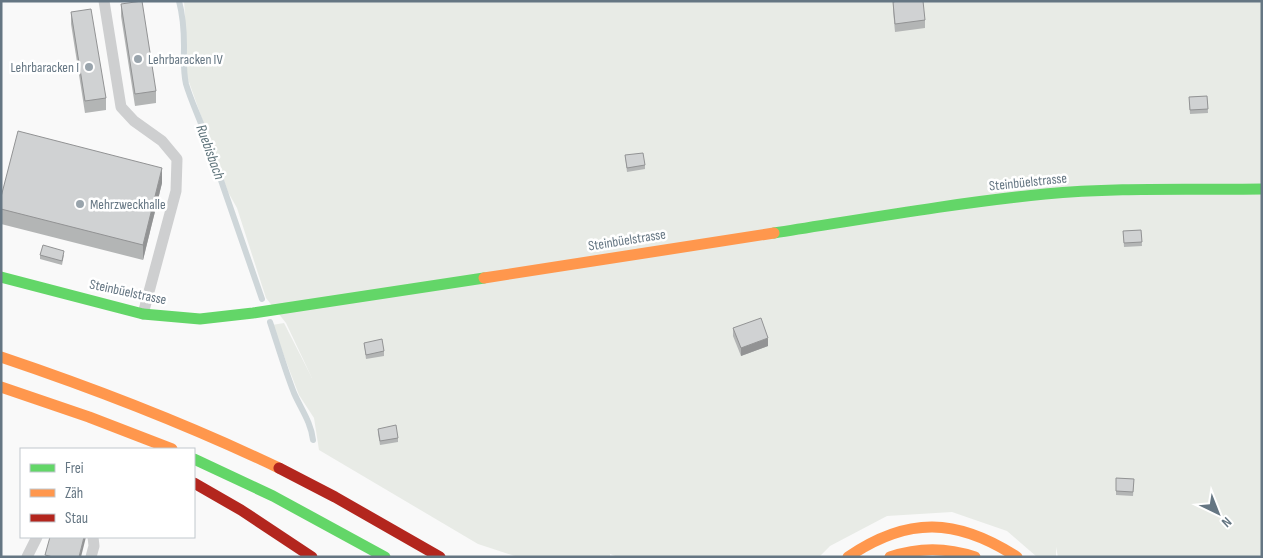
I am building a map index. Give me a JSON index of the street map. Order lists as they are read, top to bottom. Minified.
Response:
{"streets":{"main road":["Steinbüelstrasse"]},"water":["Ruebisbach"],"places":["Lehrbaracken IV","Lehrbaracken I","Mehrzweckhalle"],"legend":["Frei","Zäh","Stau"],"north":"bottom right"}
